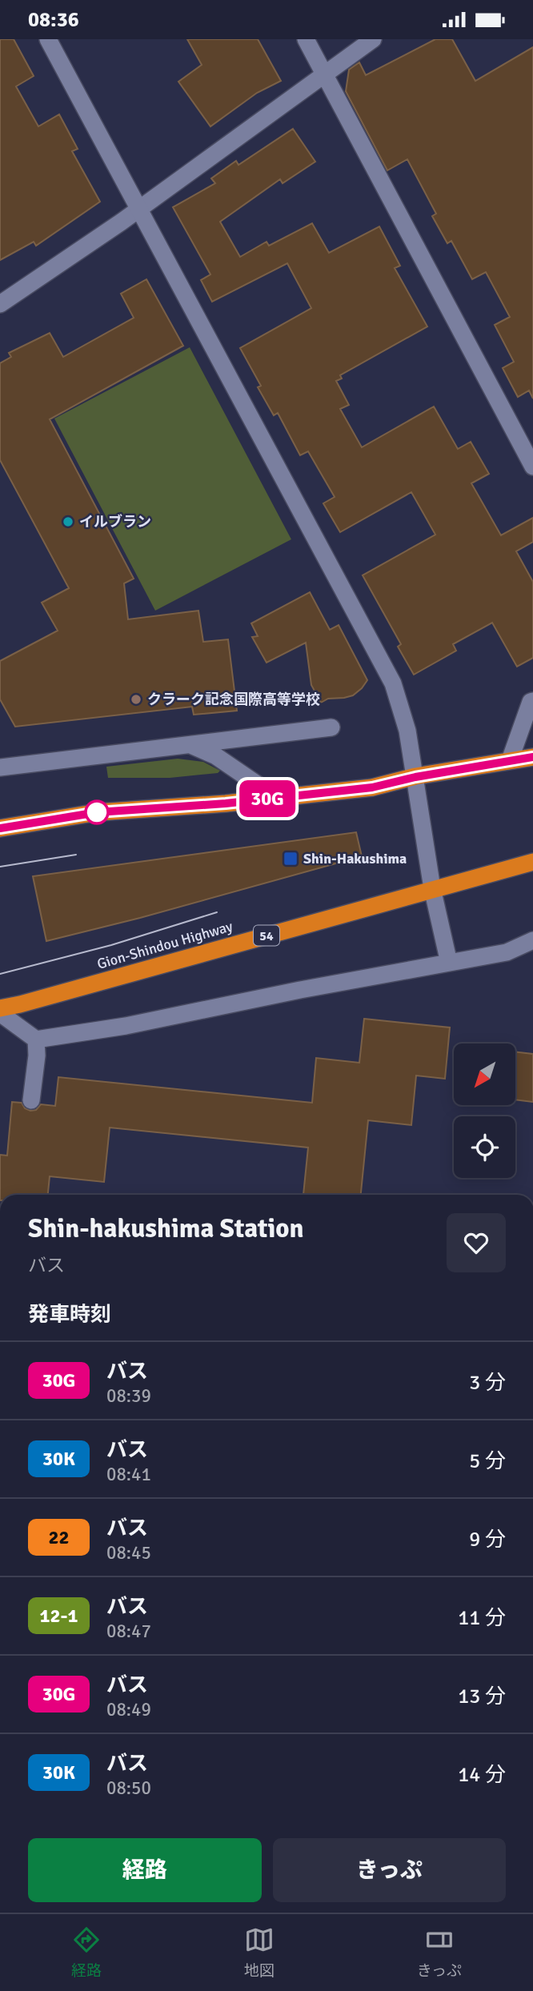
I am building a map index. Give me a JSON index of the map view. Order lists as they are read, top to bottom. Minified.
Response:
{"streets":{"highway":["54","Gion-Shindou Highway"]},"places":{"other":["イルブラン","クラーク記念国際高等学校"],"transit":["Shin-Hakushima"]},"lines":["bus line 30G"],"north":"bottom left","page":{"status":"08:36","on_map":"30G","heading":[["Shin-hakushima Station","バス"],"発車時刻"],"list":[{"mark":"30G","name":"バス","note":"08:39","value":"3 分"},{"mark":"30K","name":"バス","note":"08:41","value":"5 分"},{"mark":"22","name":"バス","note":"08:45","value":"9 分"},{"mark":"12-1","name":"バス","note":"08:47","value":"11 分"},{"mark":"30G","name":"バス","note":"08:49","value":"13 分"},{"mark":"30K","name":"バス","note":"08:50","value":"14 分"}],"buttons":["経路","きっぷ"],"tabs":["経路","地図","きっぷ"]}}
